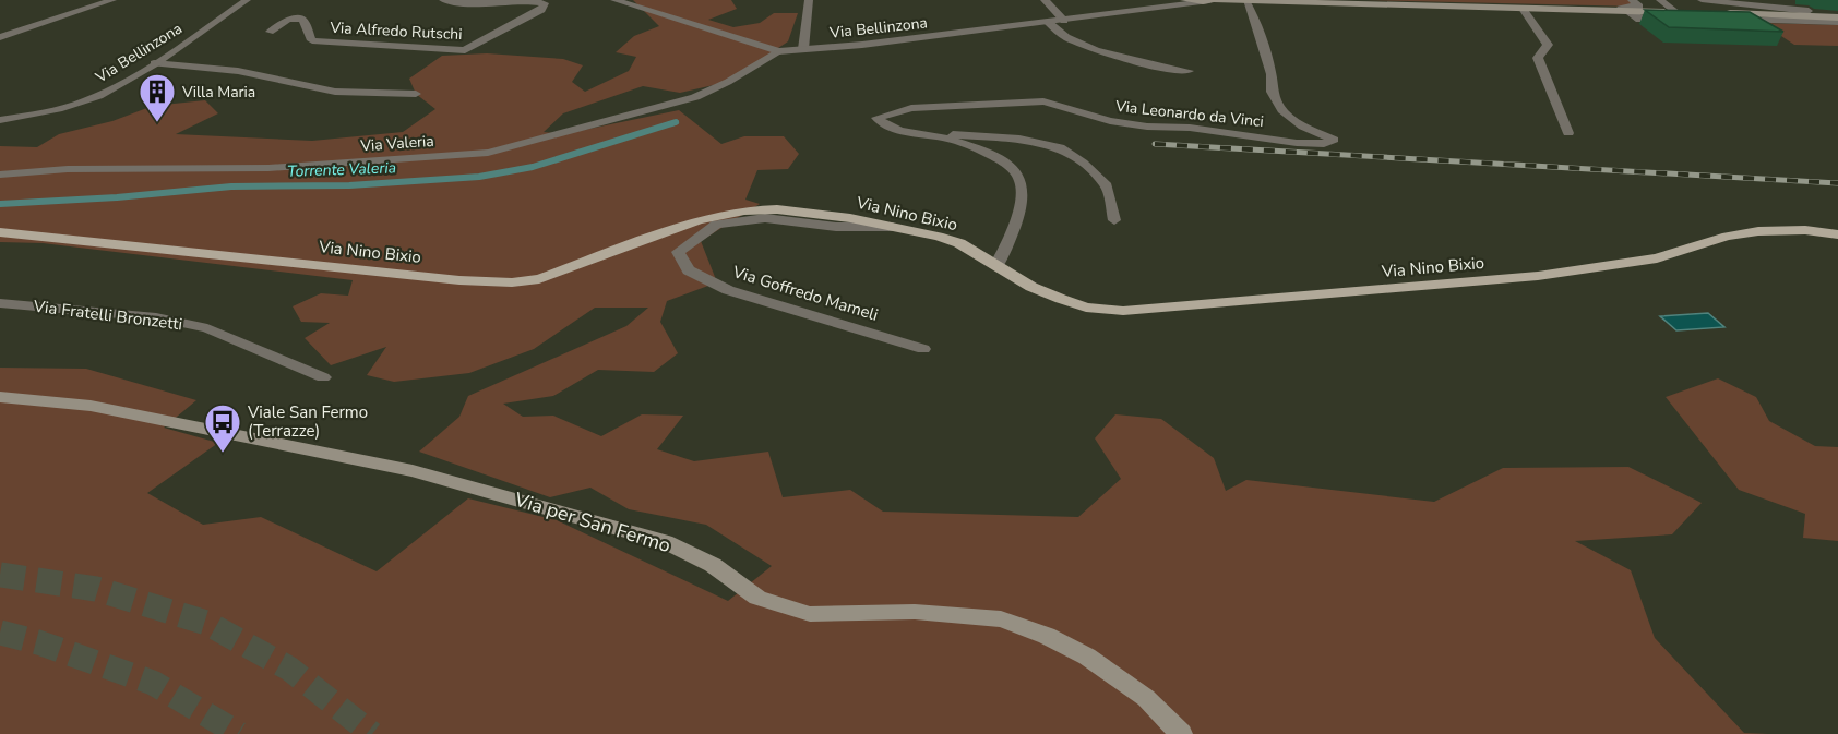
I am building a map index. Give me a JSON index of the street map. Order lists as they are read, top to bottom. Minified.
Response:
{"streets":{"main road":["Via Bellinzona","Via Nino Bixio","Via per San Fermo"],"street":["Via Alfredo Rutschi","Via Leonardo da Vinci","Via Valeria","Via Goffredo Mameli","Via Fratelli Bronzetti"]},"crossings":[["Via Bellinzona","Via Leonardo da Vinci"],["Via Bellinzona","Via Valeria"],["Via Nino Bixio","Via Goffredo Mameli"]],"water":["Torrente Valeria"],"places":{"building":["Villa Maria"],"bus stop":["Viale San Fermo (Terrazze)"]}}
